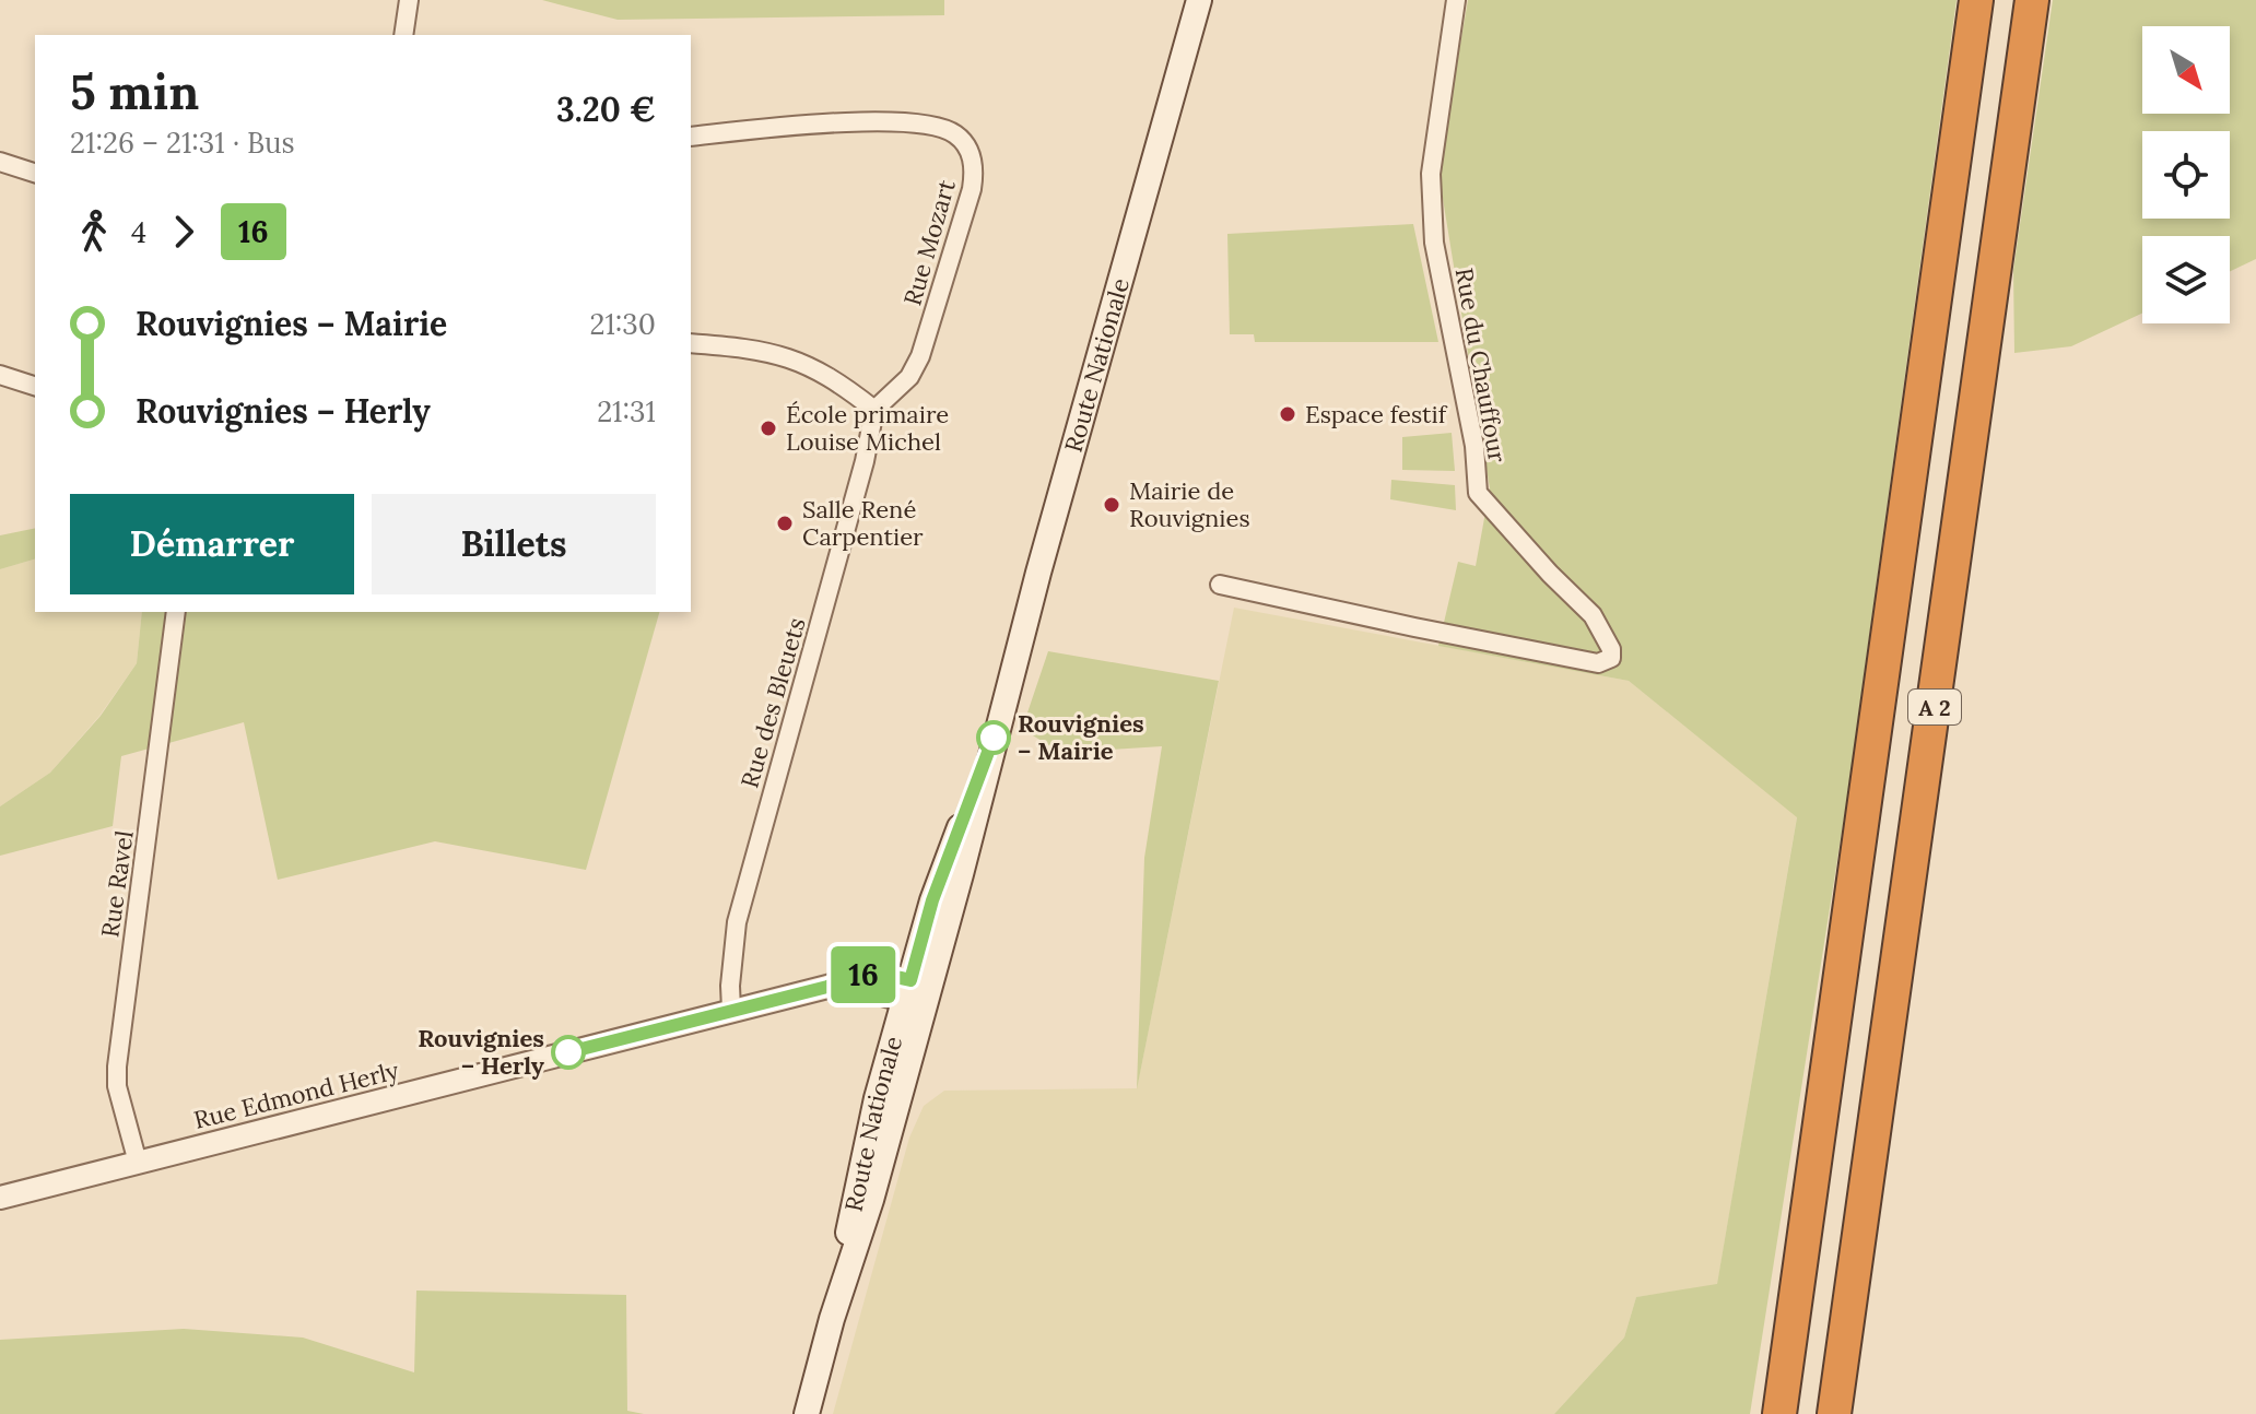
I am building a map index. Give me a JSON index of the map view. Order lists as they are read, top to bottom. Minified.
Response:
{"streets":{"highway":["A 2"],"main road":["Route Nationale"],"street":["Rue Mozart","Rue du Chauffour","Rue des Bleuets","Rue Ravel","Rue Edmond Herly"]},"crossings":[["Rue Mozart","Rue des Bleuets"],["Route Nationale","Rue Edmond Herly"],["Rue des Bleuets","Rue Edmond Herly"],["Rue Ravel","Rue Edmond Herly"]],"places":["Espace festif","École primaire Louise Michel","Mairie de Rouvignies","Salle René Carpentier","Rouvignies – Mairie","Rouvignies – Herly"],"lines":["bus line 16"],"north":"bottom right","page":{"on_map":"16","heading":["5 min","21:26 – 21:31 · Bus","3.20 €"],"legs":["4","16"],"list":[{"name":"Rouvignies – Mairie","value":"21:30"},{"name":"Rouvignies – Herly","value":"21:31"}],"buttons":["Démarrer","Billets"]}}
